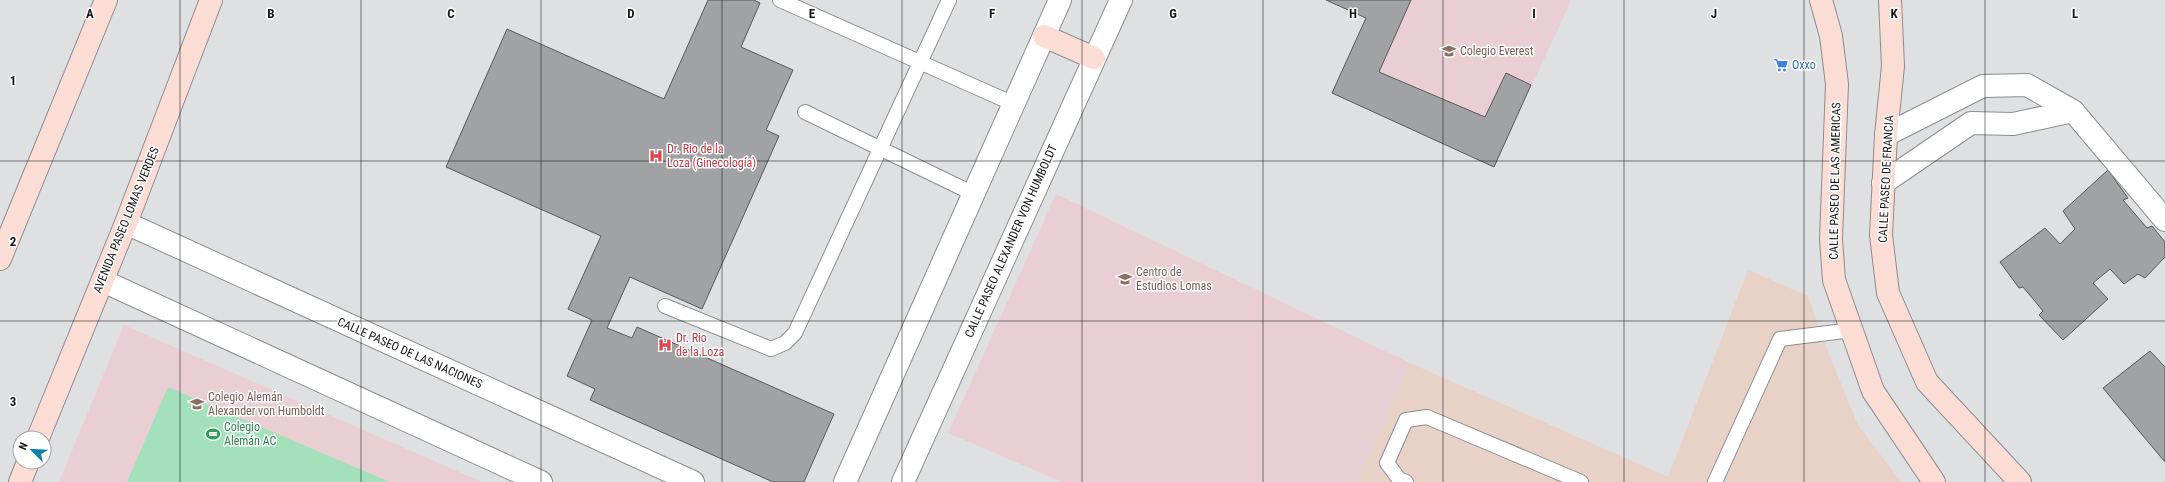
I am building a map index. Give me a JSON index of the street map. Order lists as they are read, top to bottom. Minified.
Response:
{"streets":{"street":["CALLE PASEO DE FRANCIA","CALLE PASEO DE LAS AMERICAS","AVENIDA PASEO LOMAS VERDES","CALLE PASEO ALEXANDER VON HUMBOLDT","CALLE PASEO DE LAS NACIONES"]},"crossings":[["AVENIDA PASEO LOMAS VERDES","CALLE PASEO DE LAS NACIONES"]],"places":{"school or university":["Colegio Everest","Centro de Estudios Lomas","Colegio Alemán Alexander von Humboldt"],"supermarket":["Oxxo"],"hospital":["Dr. Rio de la Loza (Ginecología)","Dr. Rio de la Loza"],"sports":["Colegio Alemán AC"]},"north":"top left","grid":{"columns":["A","B","C","D","E","F","G","H","I","J","K","L"],"rows":["1","2","3"]}}
